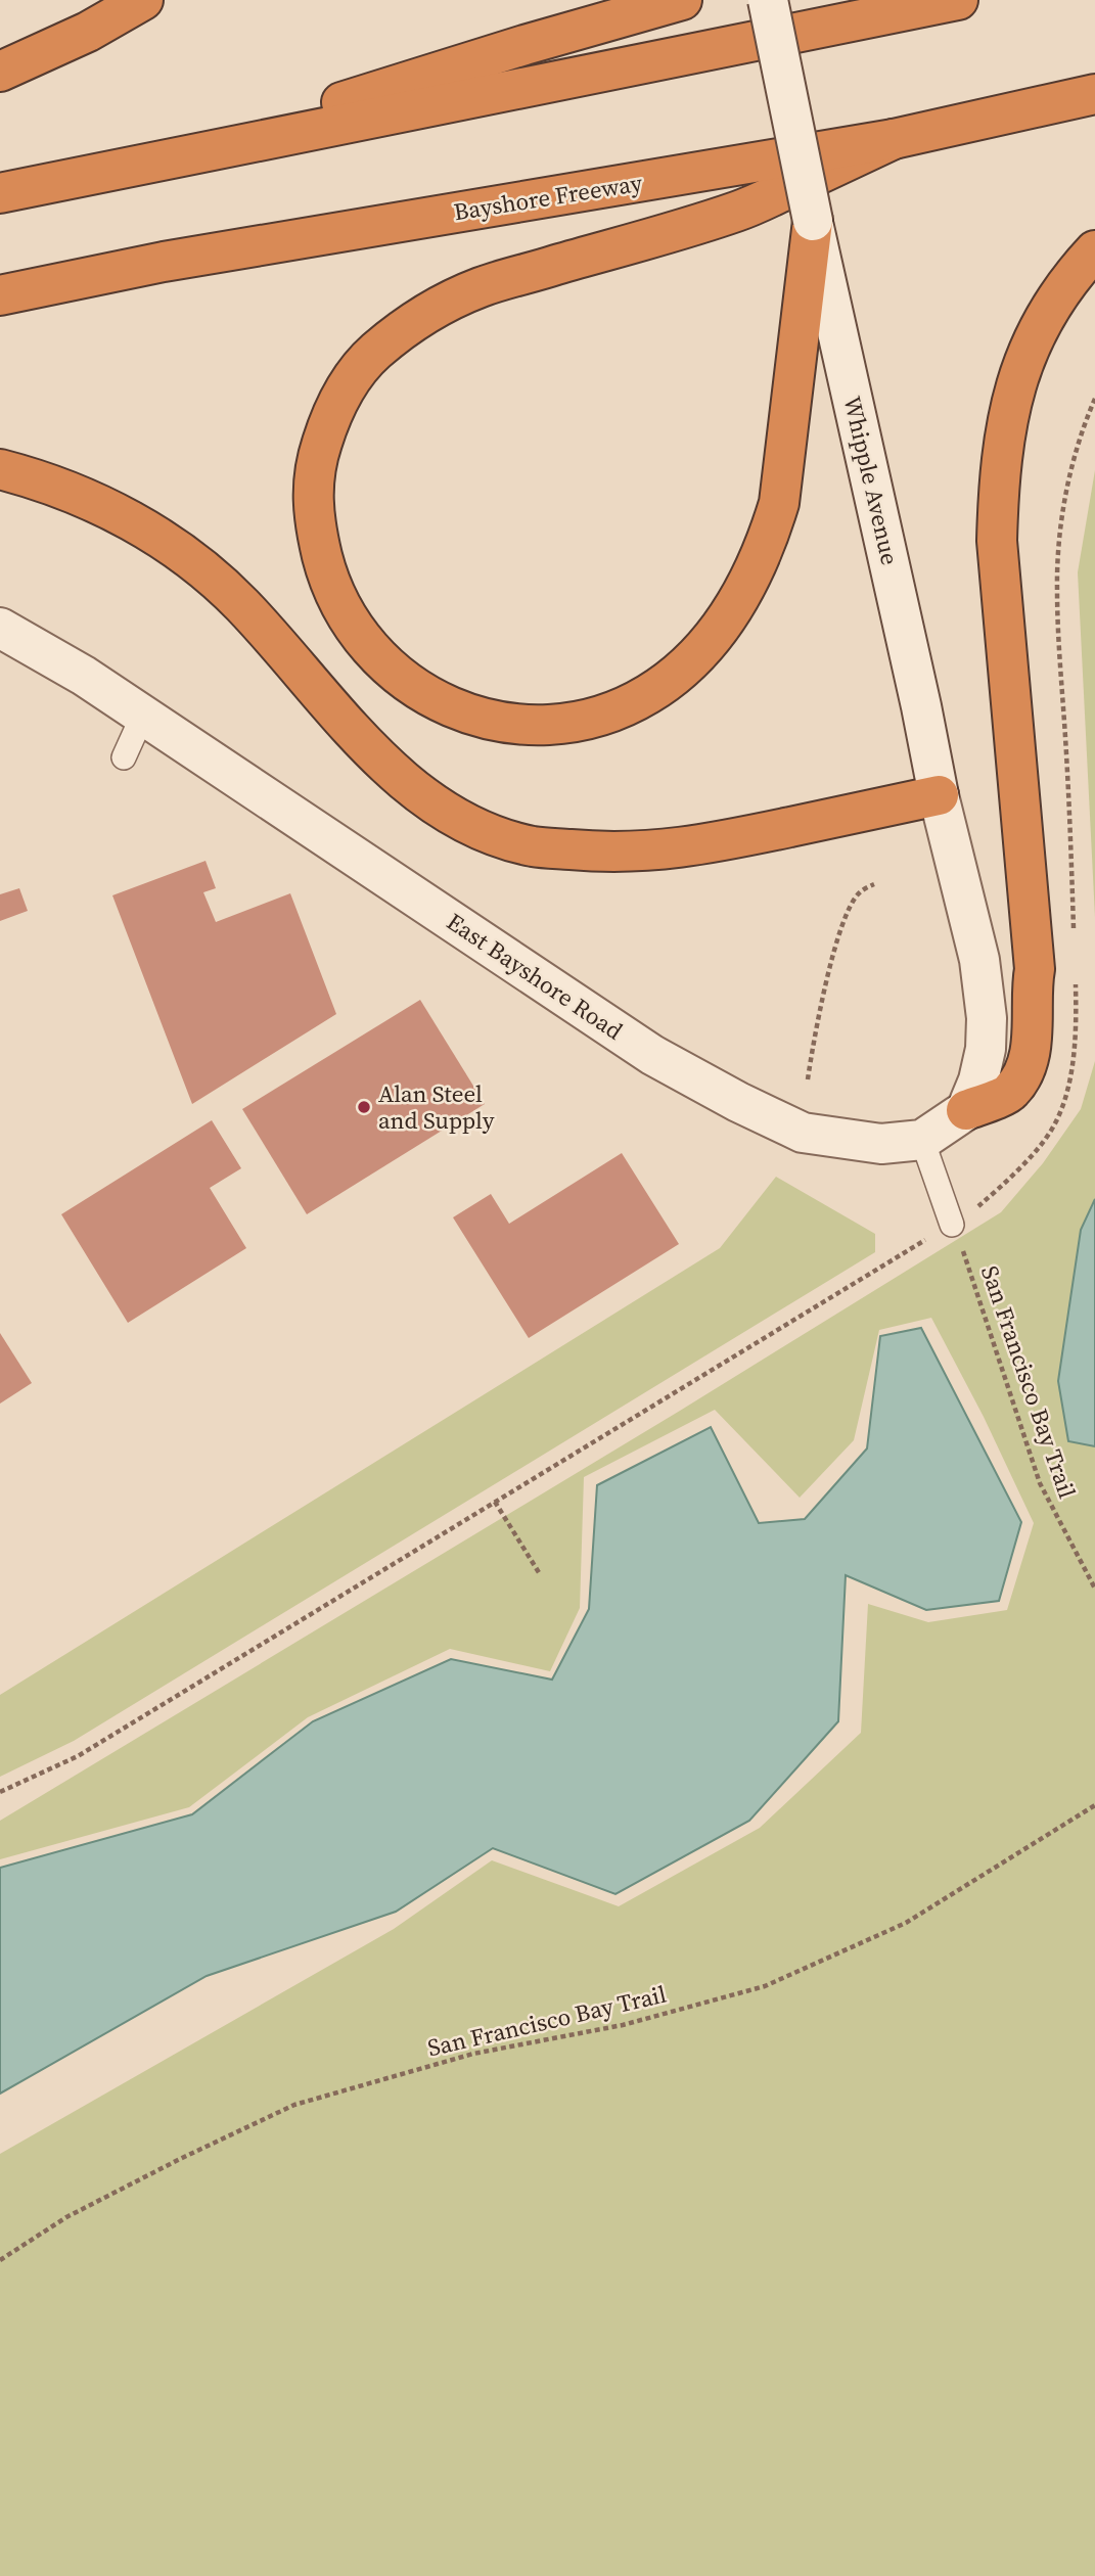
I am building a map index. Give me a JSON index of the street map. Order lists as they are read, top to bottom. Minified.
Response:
{"streets":{"highway":["Bayshore Freeway"],"street":["Whipple Avenue","East Bayshore Road"],"path":["San Francisco Bay Trail"]},"crossings":[["Whipple Avenue","East Bayshore Road"]],"places":["Alan Steel and Supply"]}
